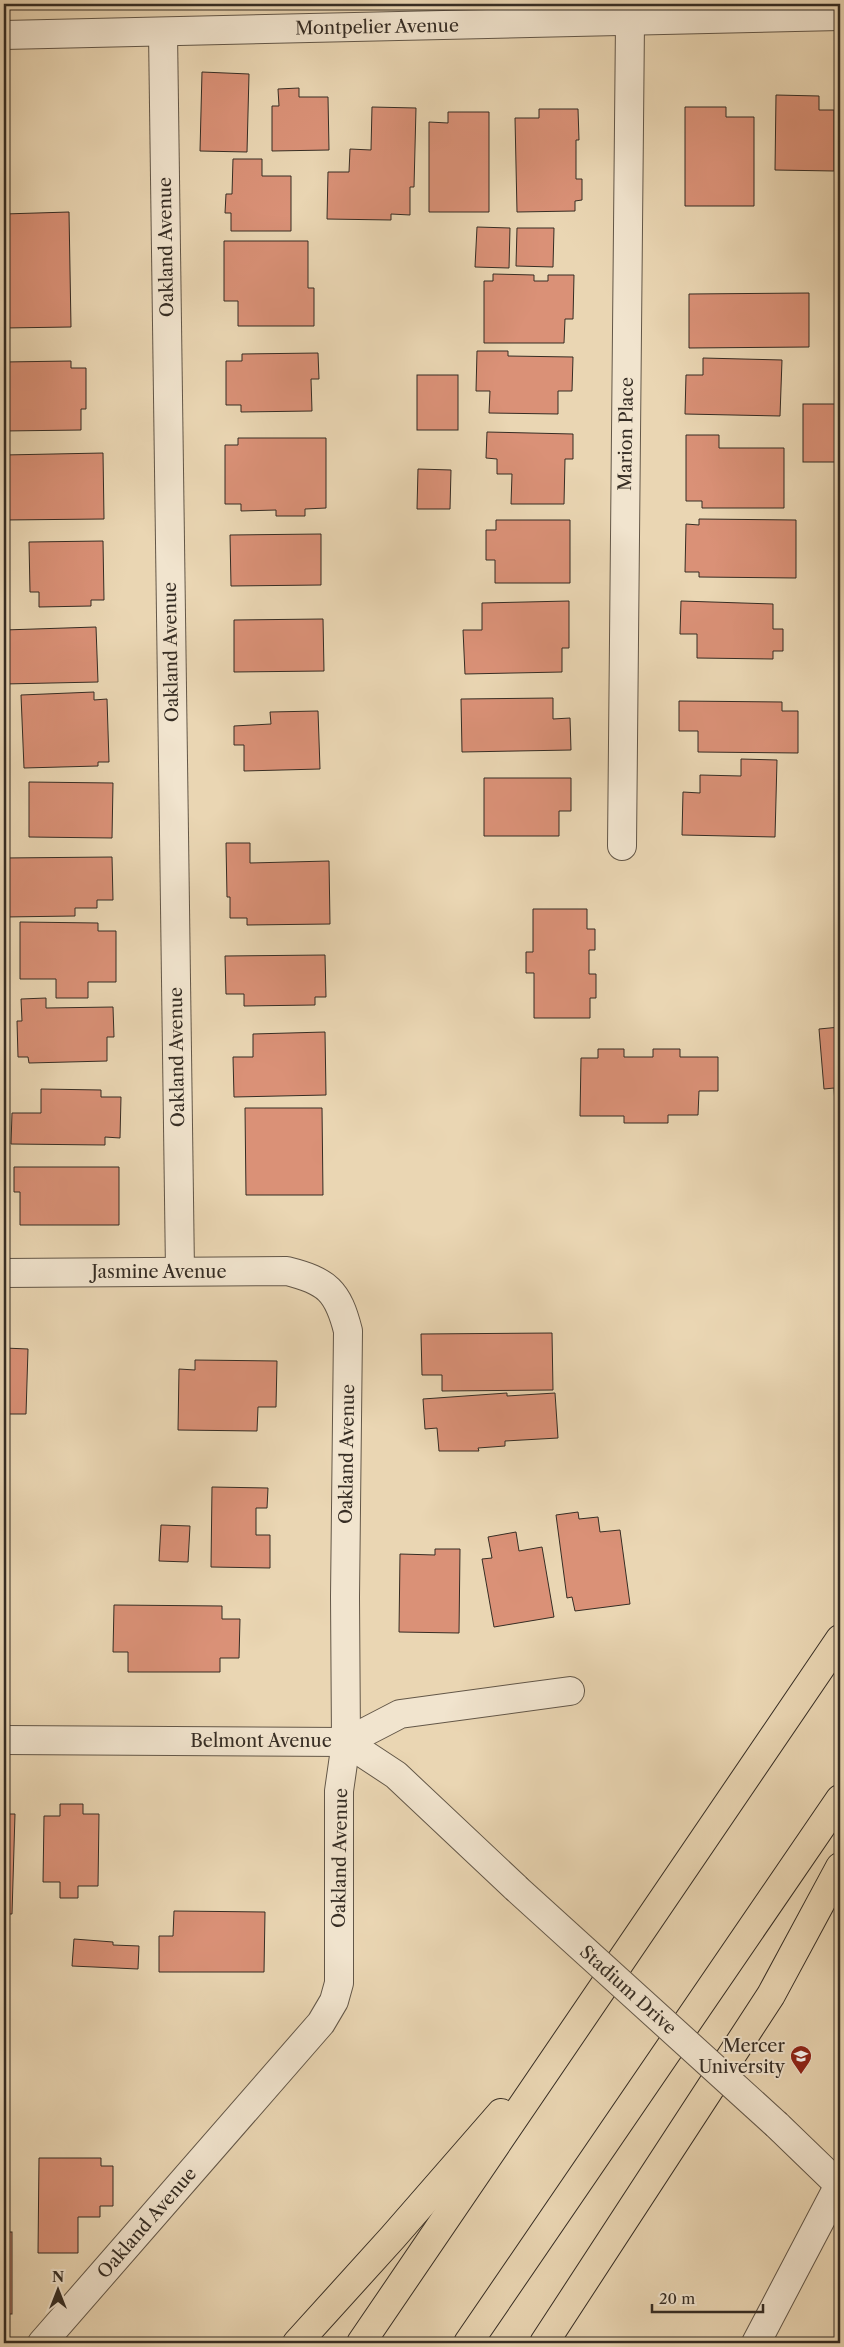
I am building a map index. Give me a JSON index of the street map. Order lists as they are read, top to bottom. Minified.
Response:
{"streets":{"street":["Montpelier Avenue","Oakland Avenue","Marion Place","Jasmine Avenue","Belmont Avenue","Stadium Drive"]},"crossings":[["Montpelier Avenue","Oakland Avenue"],["Montpelier Avenue","Marion Place"],["Oakland Avenue","Jasmine Avenue"],["Oakland Avenue","Belmont Avenue"],["Oakland Avenue","Stadium Drive"],["Belmont Avenue","Stadium Drive"]],"places":{"school or university":["Mercer University"]},"scale_bar":"20 m","north":"top"}
